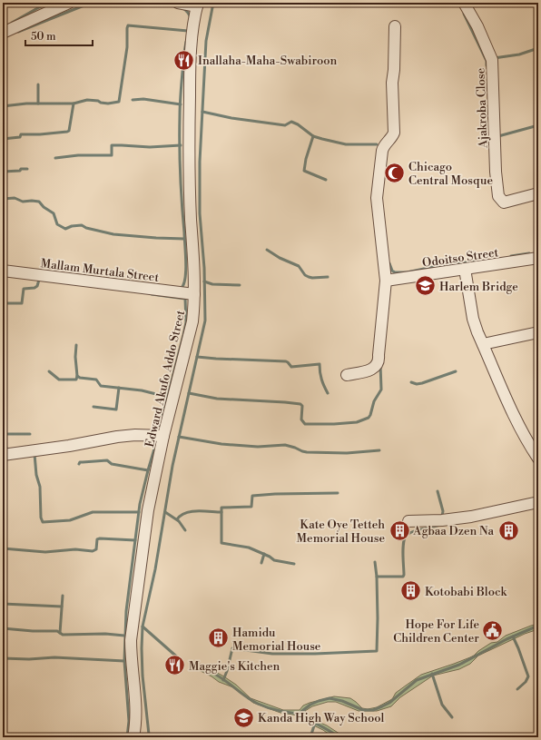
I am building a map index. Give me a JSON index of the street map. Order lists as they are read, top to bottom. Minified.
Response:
{"streets":{"street":["Ajakroba Close","Odoitso Street","Mallam Murtala Street","Edward Akufo Addo Street"]},"crossings":[["Mallam Murtala Street","Edward Akufo Addo Street"]],"places":{"restaurant":["Inallaha-Maha-Swabiroon","Maggie's Kitchen"],"mosque":["Chicago Central Mosque"],"school or university":["Harlem Bridge","Kanda High Way School"],"building":["Kate Oye Tetteh Memorial House","Agbaa Dzen Na","Kotobabi Block","Hamidu Memorial House"],"public building":["Hope For Life Children Center"]},"scale_bar":"50 m"}
